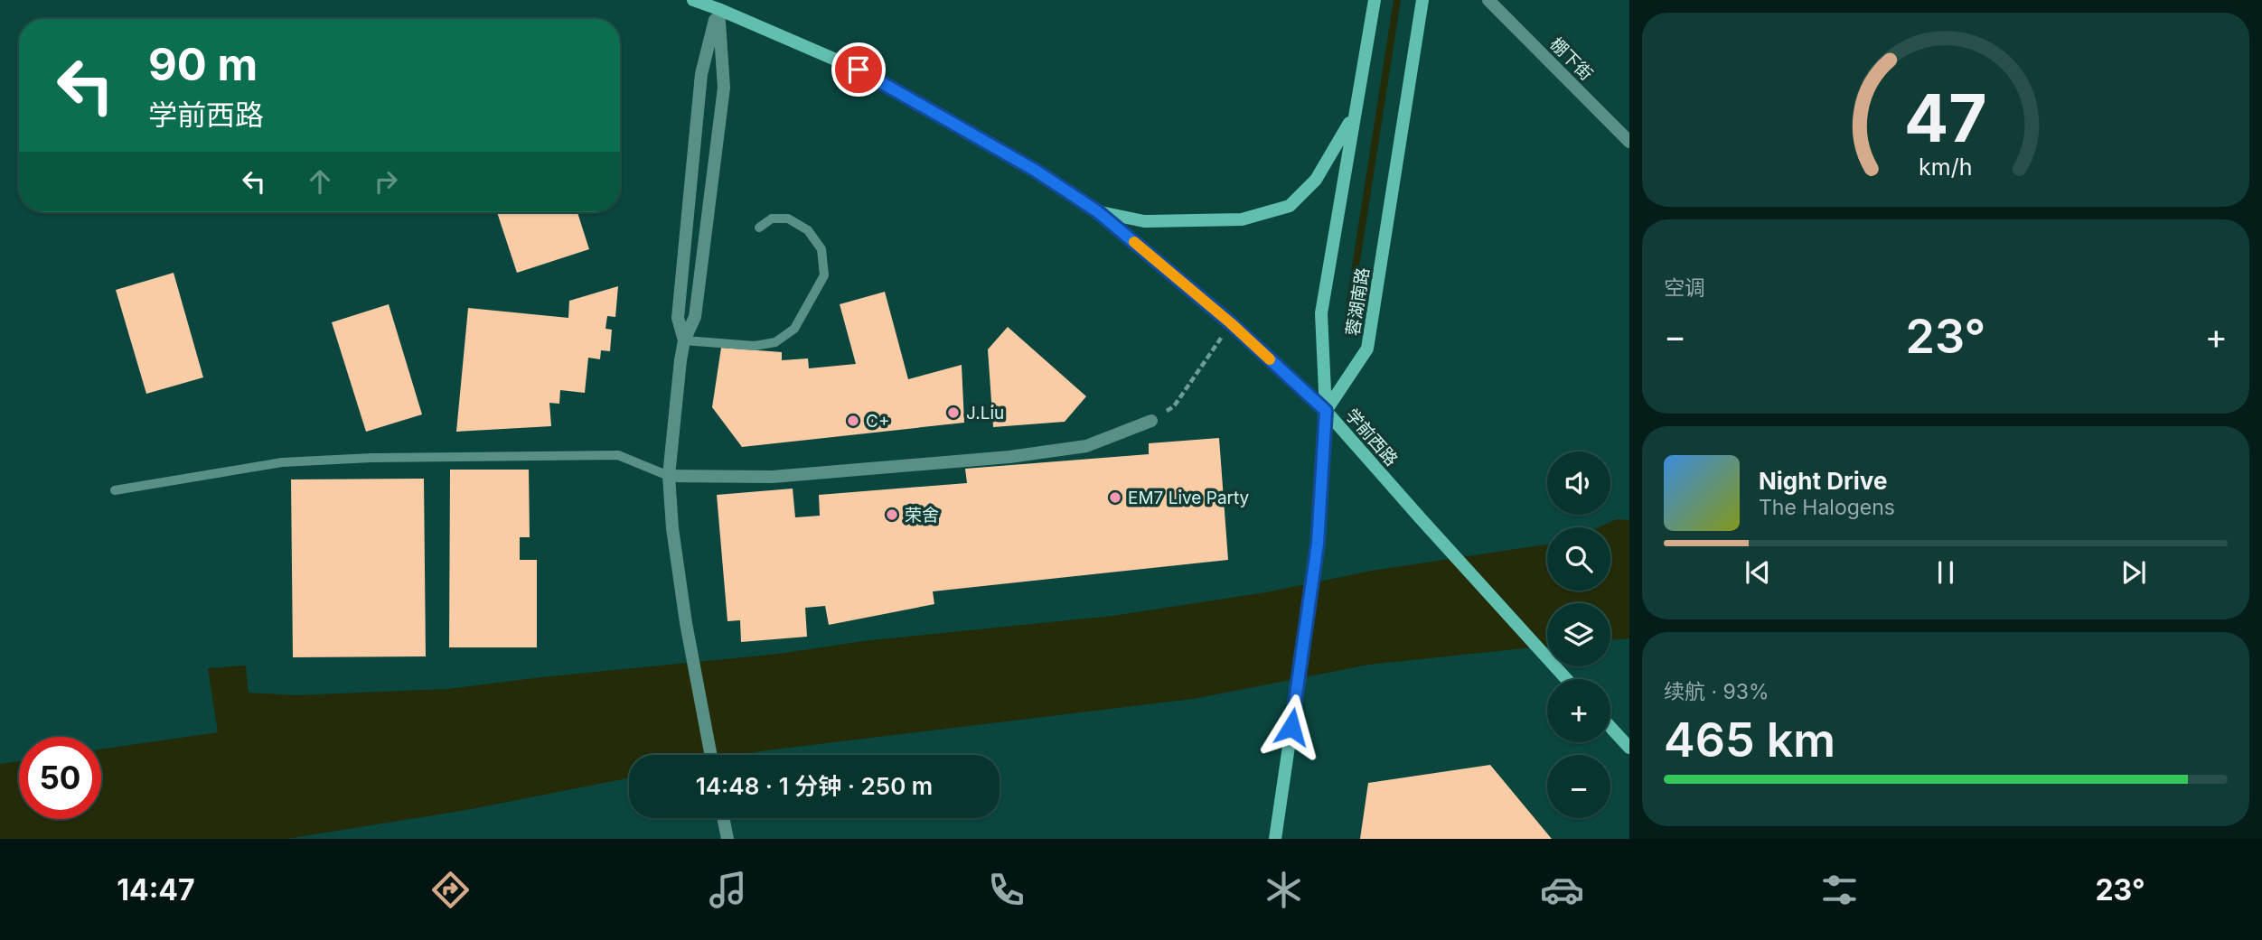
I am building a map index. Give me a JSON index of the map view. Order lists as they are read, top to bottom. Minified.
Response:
{"streets":{"main road":["蓉湖南路","学前西路"],"street":["棚下街"]},"crossings":[["蓉湖南路","学前西路"]],"places":["J.Liu","C+","EM7 Live Party","荣舍"],"page":{"turn":["90 m","学前西路"],"tile":["空调",["续航 · 93%","465 km"]],"heat":["−","23°","+"],"map_buttons":["+","−"],"song":["Night Drive","The Halogens"],"limit":"50","trip":"14:48 · 1 分钟 · 250 m","tabs":["14:47","23°"],"gauge":["47","km/h"]}}
